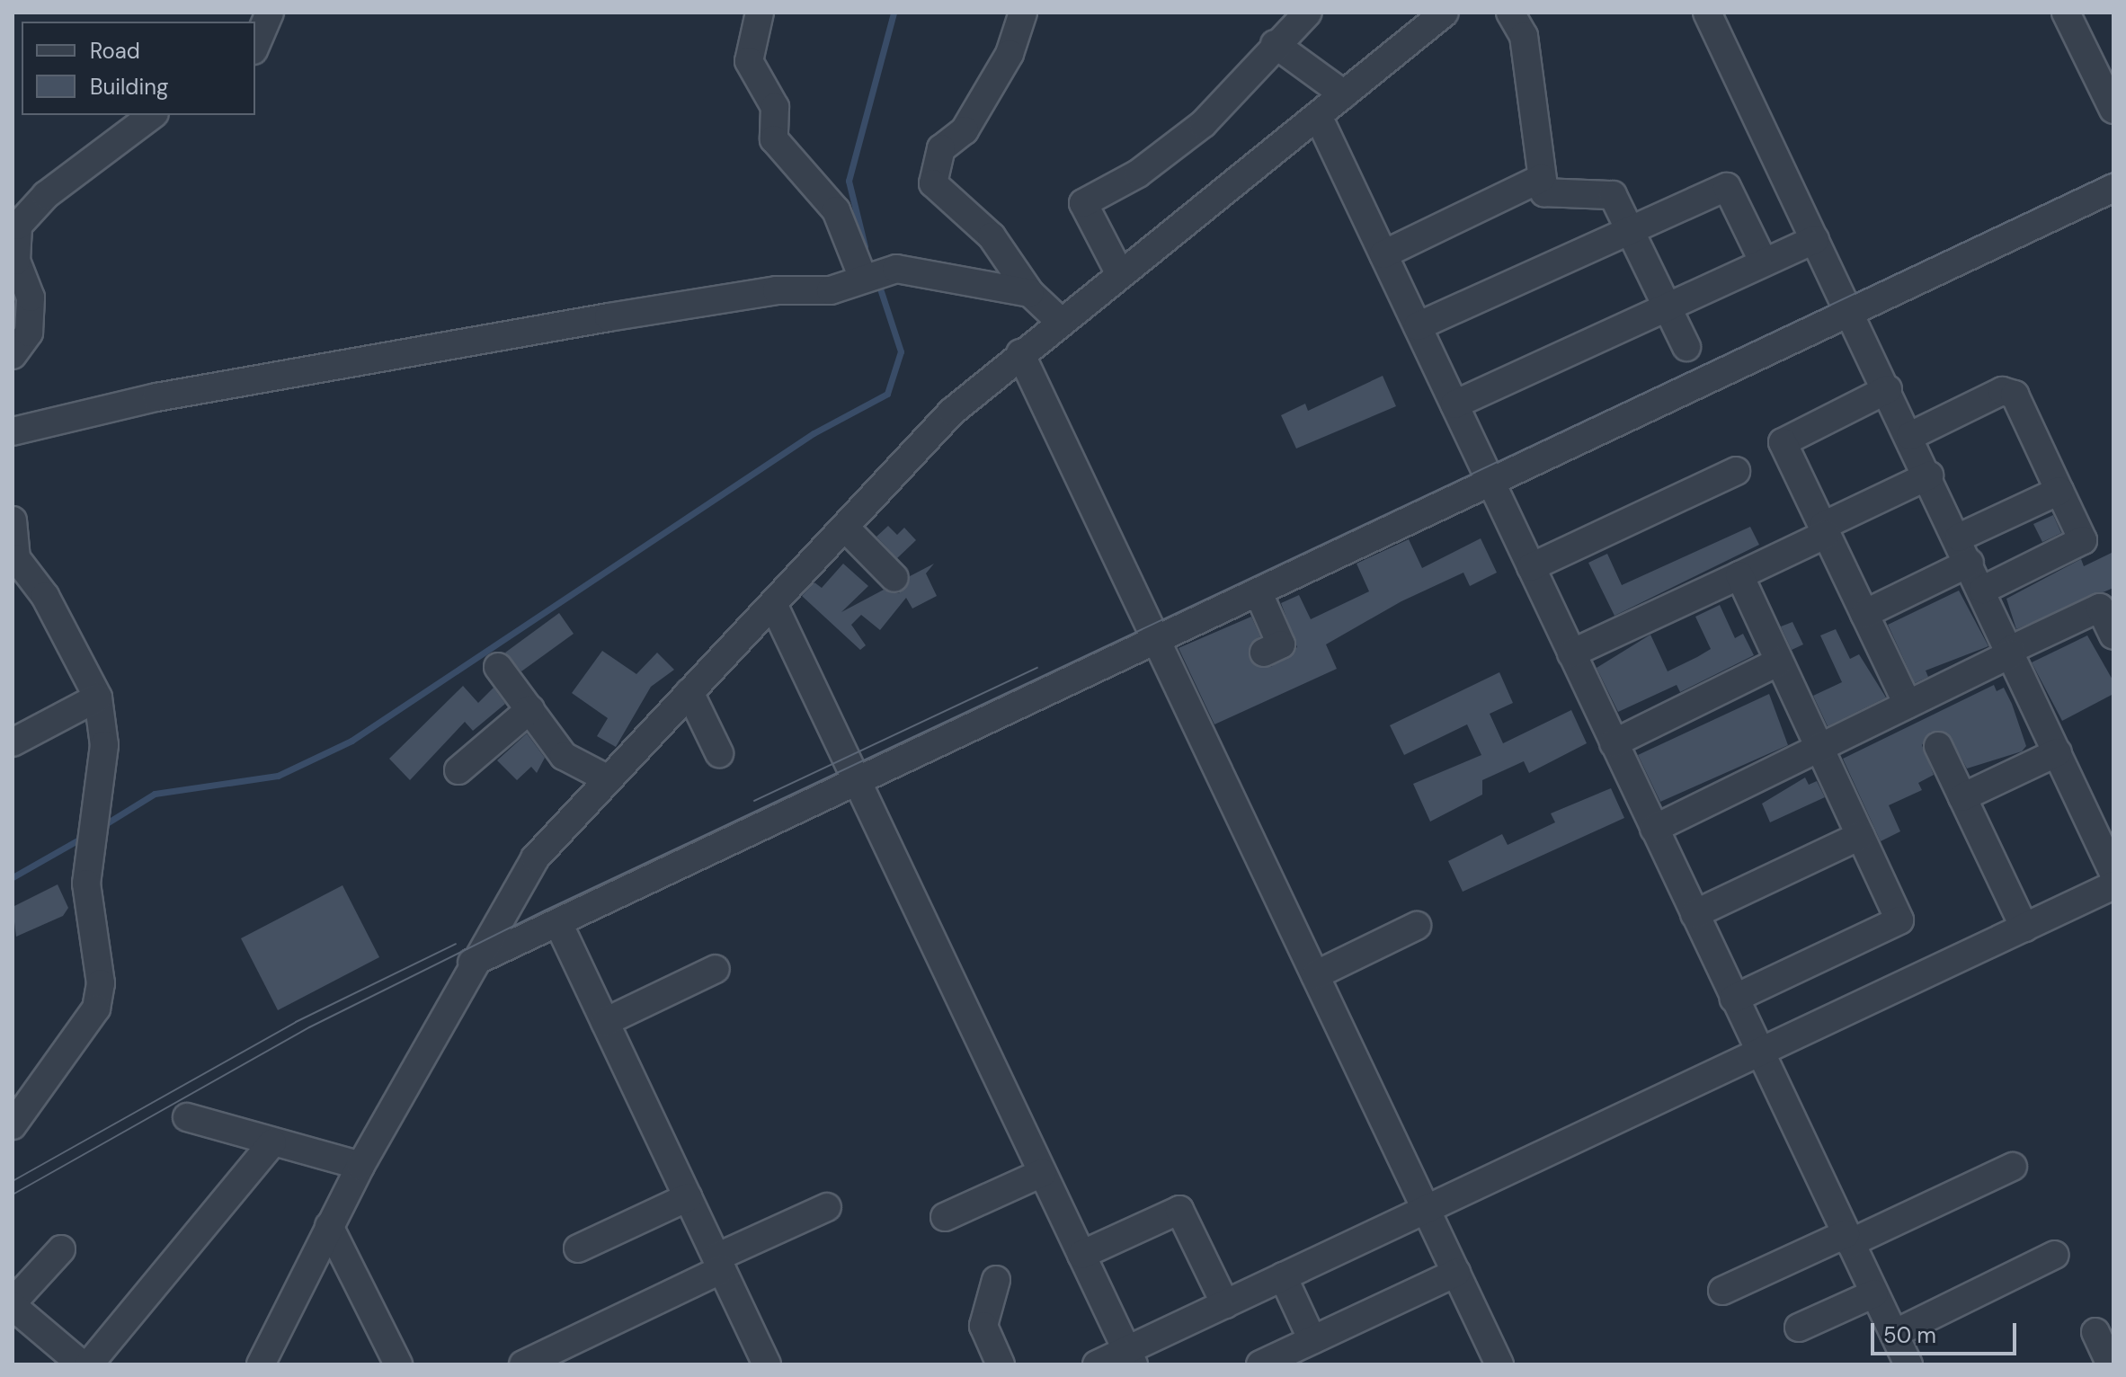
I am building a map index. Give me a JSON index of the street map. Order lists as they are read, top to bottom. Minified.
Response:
{"legend":["Road","Building"],"scale_bar":"50 m"}
